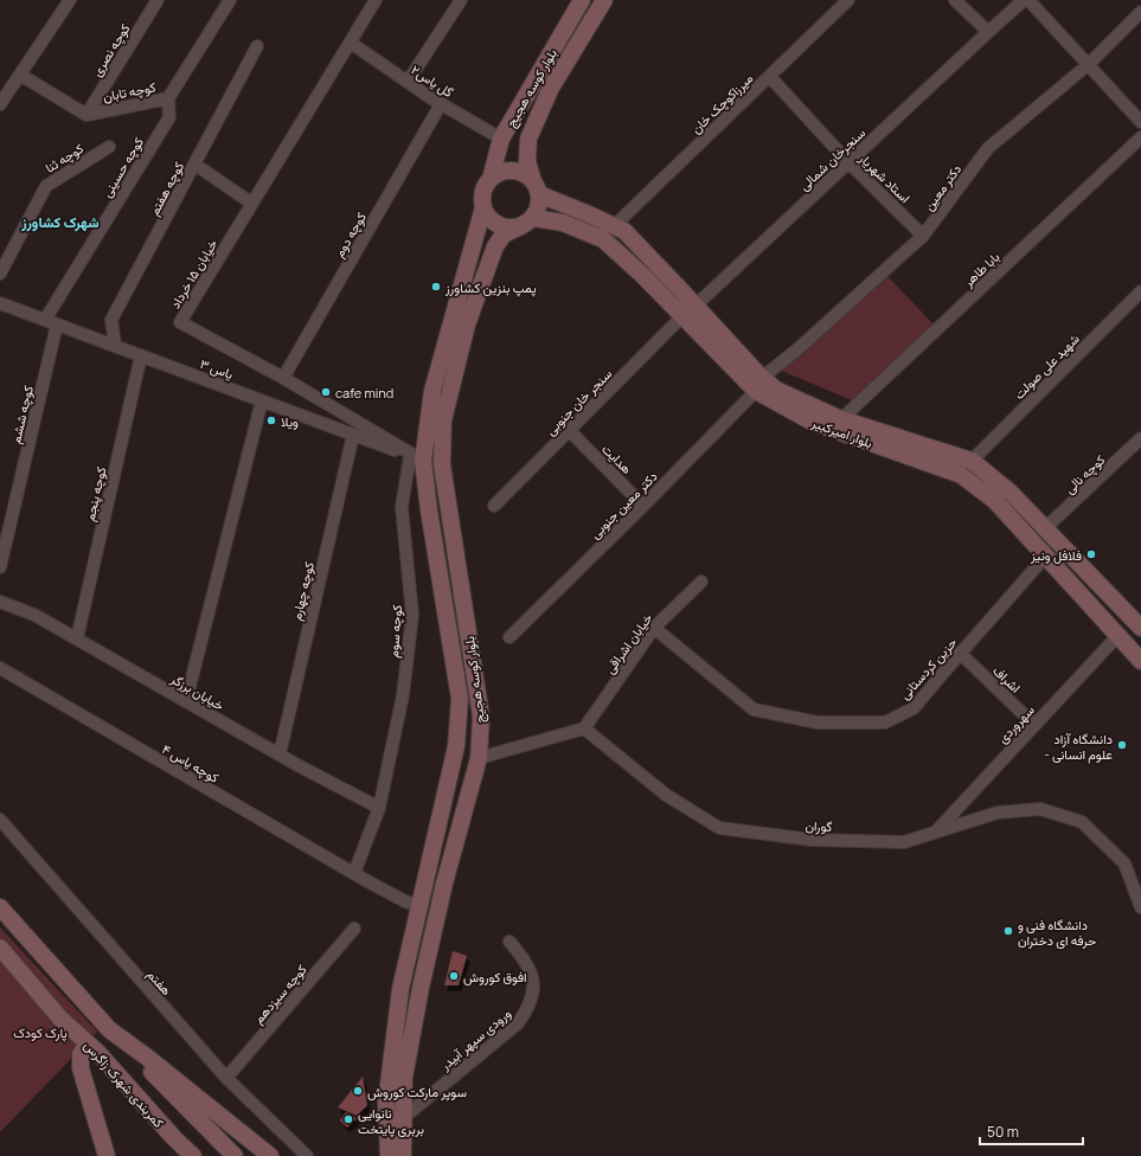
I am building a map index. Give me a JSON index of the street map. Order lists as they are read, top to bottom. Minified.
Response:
{"streets":{"street":["کوچه نصری","گل یاس۲","بلوار کوسه هجیج","کوچه تابان","میرزاکوچک خان","کوچه ثنا","سنجرخان شمالی","کوچه حسینی","استاد شهریار","دکتر معین","کوچه هفتم","کوچه دوم","بابا طاهر","خیابان ۱۵ خرداد","شهید علی صولت","یاس ۳","سنجر خان جنوبی","کوچه ششم","بلوار امیرکبیر","هدایت","کوچه نالی","کوچه پنجم","دکتر معین جنوبی","کوچه چهارم","کوچه سوم","خیابان اشراقی","حزین کردستانی","اشراف","خیابان برزگر","سهروردی","کوچه یاس ۴","گوران","هفتم","کوچه سیزدهم","ورودی سپهر آبیدر","کمربندی شهرک زاگرس"]},"crossings":[["کوچه نصری","کوچه تابان"],["گل یاس۲","بلوار کوسه هجیج"],["گل یاس۲","کوچه دوم"],["گل یاس۲","خیابان ۱۵ خرداد"],["بلوار کوسه هجیج","خیابان ۱۵ خرداد"],["بلوار کوسه هجیج","یاس ۳"],["بلوار کوسه هجیج","بلوار امیرکبیر"],["بلوار کوسه هجیج","کوچه سوم"],["بلوار کوسه هجیج","کوچه یاس ۴"],["بلوار کوسه هجیج","ورودی سپهر آبیدر"],["کوچه تابان","کوچه حسینی"],["میرزاکوچک خان","استاد شهریار"],["میرزاکوچک خان","بلوار امیرکبیر"],["سنجرخان شمالی","استاد شهریار"],["سنجرخان شمالی","بلوار امیرکبیر"],["کوچه حسینی","یاس ۳"],["استاد شهریار","دکتر معین"],["دکتر معین","بلوار امیرکبیر"],["دکتر معین","دکتر معین جنوبی"],["کوچه هفتم","یاس ۳"],["کوچه دوم","خیابان ۱۵ خرداد"],["بابا طاهر","بلوار امیرکبیر"],["خیابان ۱۵ خرداد","یاس ۳"],["خیابان ۱۵ خرداد","کوچه سوم"],["شهید علی صولت","بلوار امیرکبیر"],["یاس ۳","کوچه ششم"],["یاس ۳","کوچه پنجم"],["یاس ۳","کوچه چهارم"],["یاس ۳","کوچه سوم"],["سنجر خان جنوبی","بلوار امیرکبیر"],["سنجر خان جنوبی","هدایت"],["بلوار امیرکبیر","کوچه نالی"],["بلوار امیرکبیر","دکتر معین جنوبی"],["بلوار امیرکبیر","حزین کردستانی"],["بلوار امیرکبیر","سهروردی"],["هدایت","دکتر معین جنوبی"],["کوچه پنجم","خیابان برزگر"],["کوچه چهارم","خیابان برزگر"],["کوچه سوم","خیابان برزگر"],["کوچه سوم","کوچه یاس ۴"],["خیابان اشراقی","حزین کردستانی"],["خیابان اشراقی","گوران"],["حزین کردستانی","اشراف"],["اشراف","سهروردی"],["سهروردی","گوران"],["هفتم","کوچه سیزدهم"]],"districts":["شهرک کشاورز"],"parks":["پارک کودک"],"places":["پمپ بنزین کشاورز","cafe mind","ویلا","فلافل ونیز","دانشگاه آزاد - علوم انسانی","دانشگاه فنی و حرفه ای دختران","افوق کوروش","سوپر مارکت کوروش","نانوایی بربری پایتخت"],"scale_bar":"50 m"}
